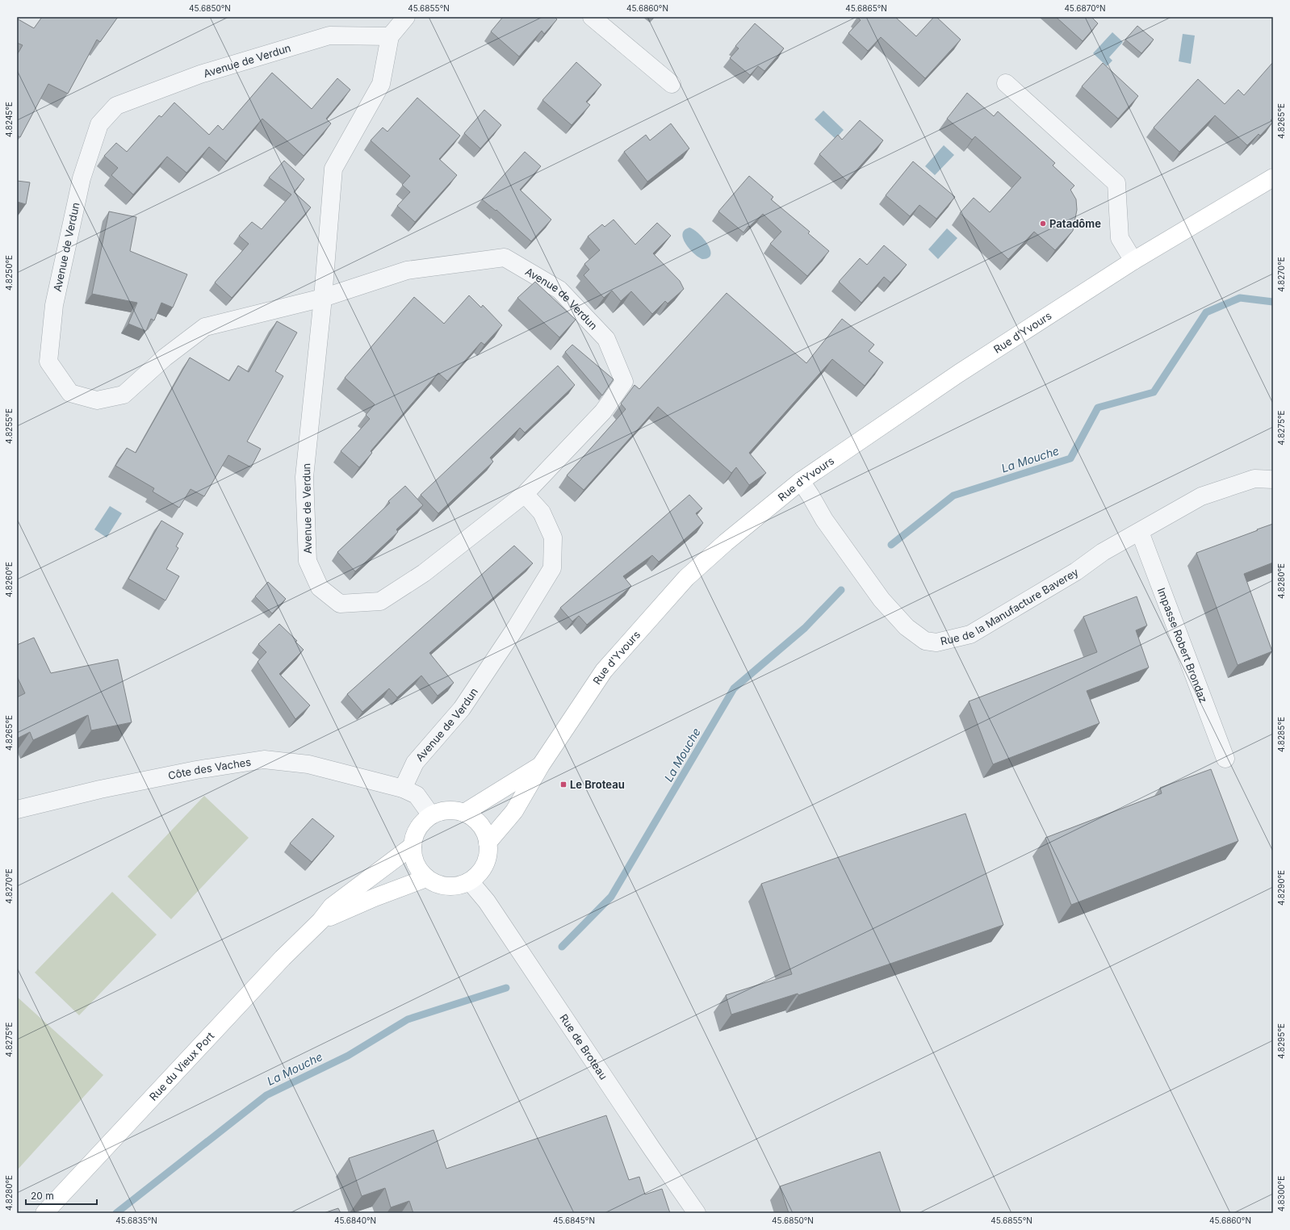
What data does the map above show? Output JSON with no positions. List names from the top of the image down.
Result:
{
  "streets": {
    "main road": ["Rue d'Yvours", "Rue du Vieux Port"],
    "street": [
      "Avenue de Verdun",
      "Rue de la Manufacture Baverey",
      "Impasse Robert Brondaz",
      "Côte des Vaches",
      "Rue de Broteau"
    ]
  },
  "crossings": [
    ["Avenue de Verdun", "Côte des Vaches"],
    ["Rue d'Yvours", "Rue de la Manufacture Baverey"],
    ["Rue d'Yvours", "Côte des Vaches"],
    ["Rue d'Yvours", "Rue de Broteau"],
    ["Rue de la Manufacture Baverey", "Impasse Robert Brondaz"],
    ["Côte des Vaches", "Rue de Broteau"]
  ],
  "water": ["La Mouche"],
  "places": {
    "other": ["Patadôme"],
    "transit": ["Le Broteau"]
  },
  "scale_bar": "20 m",
  "coordinates": [
    "45.6850°N",
    "45.6855°N",
    "45.6860°N",
    "45.6865°N",
    "45.6870°N",
    "4.8245°E",
    "4.8265°E",
    "4.8250°E",
    "4.8270°E",
    "4.8255°E",
    "4.8275°E",
    "4.8260°E",
    "4.8280°E",
    "4.8285°E",
    "4.8290°E",
    "4.8295°E",
    "4.8300°E",
    "45.6835°N",
    "45.6840°N",
    "45.6845°N"
  ]
}
